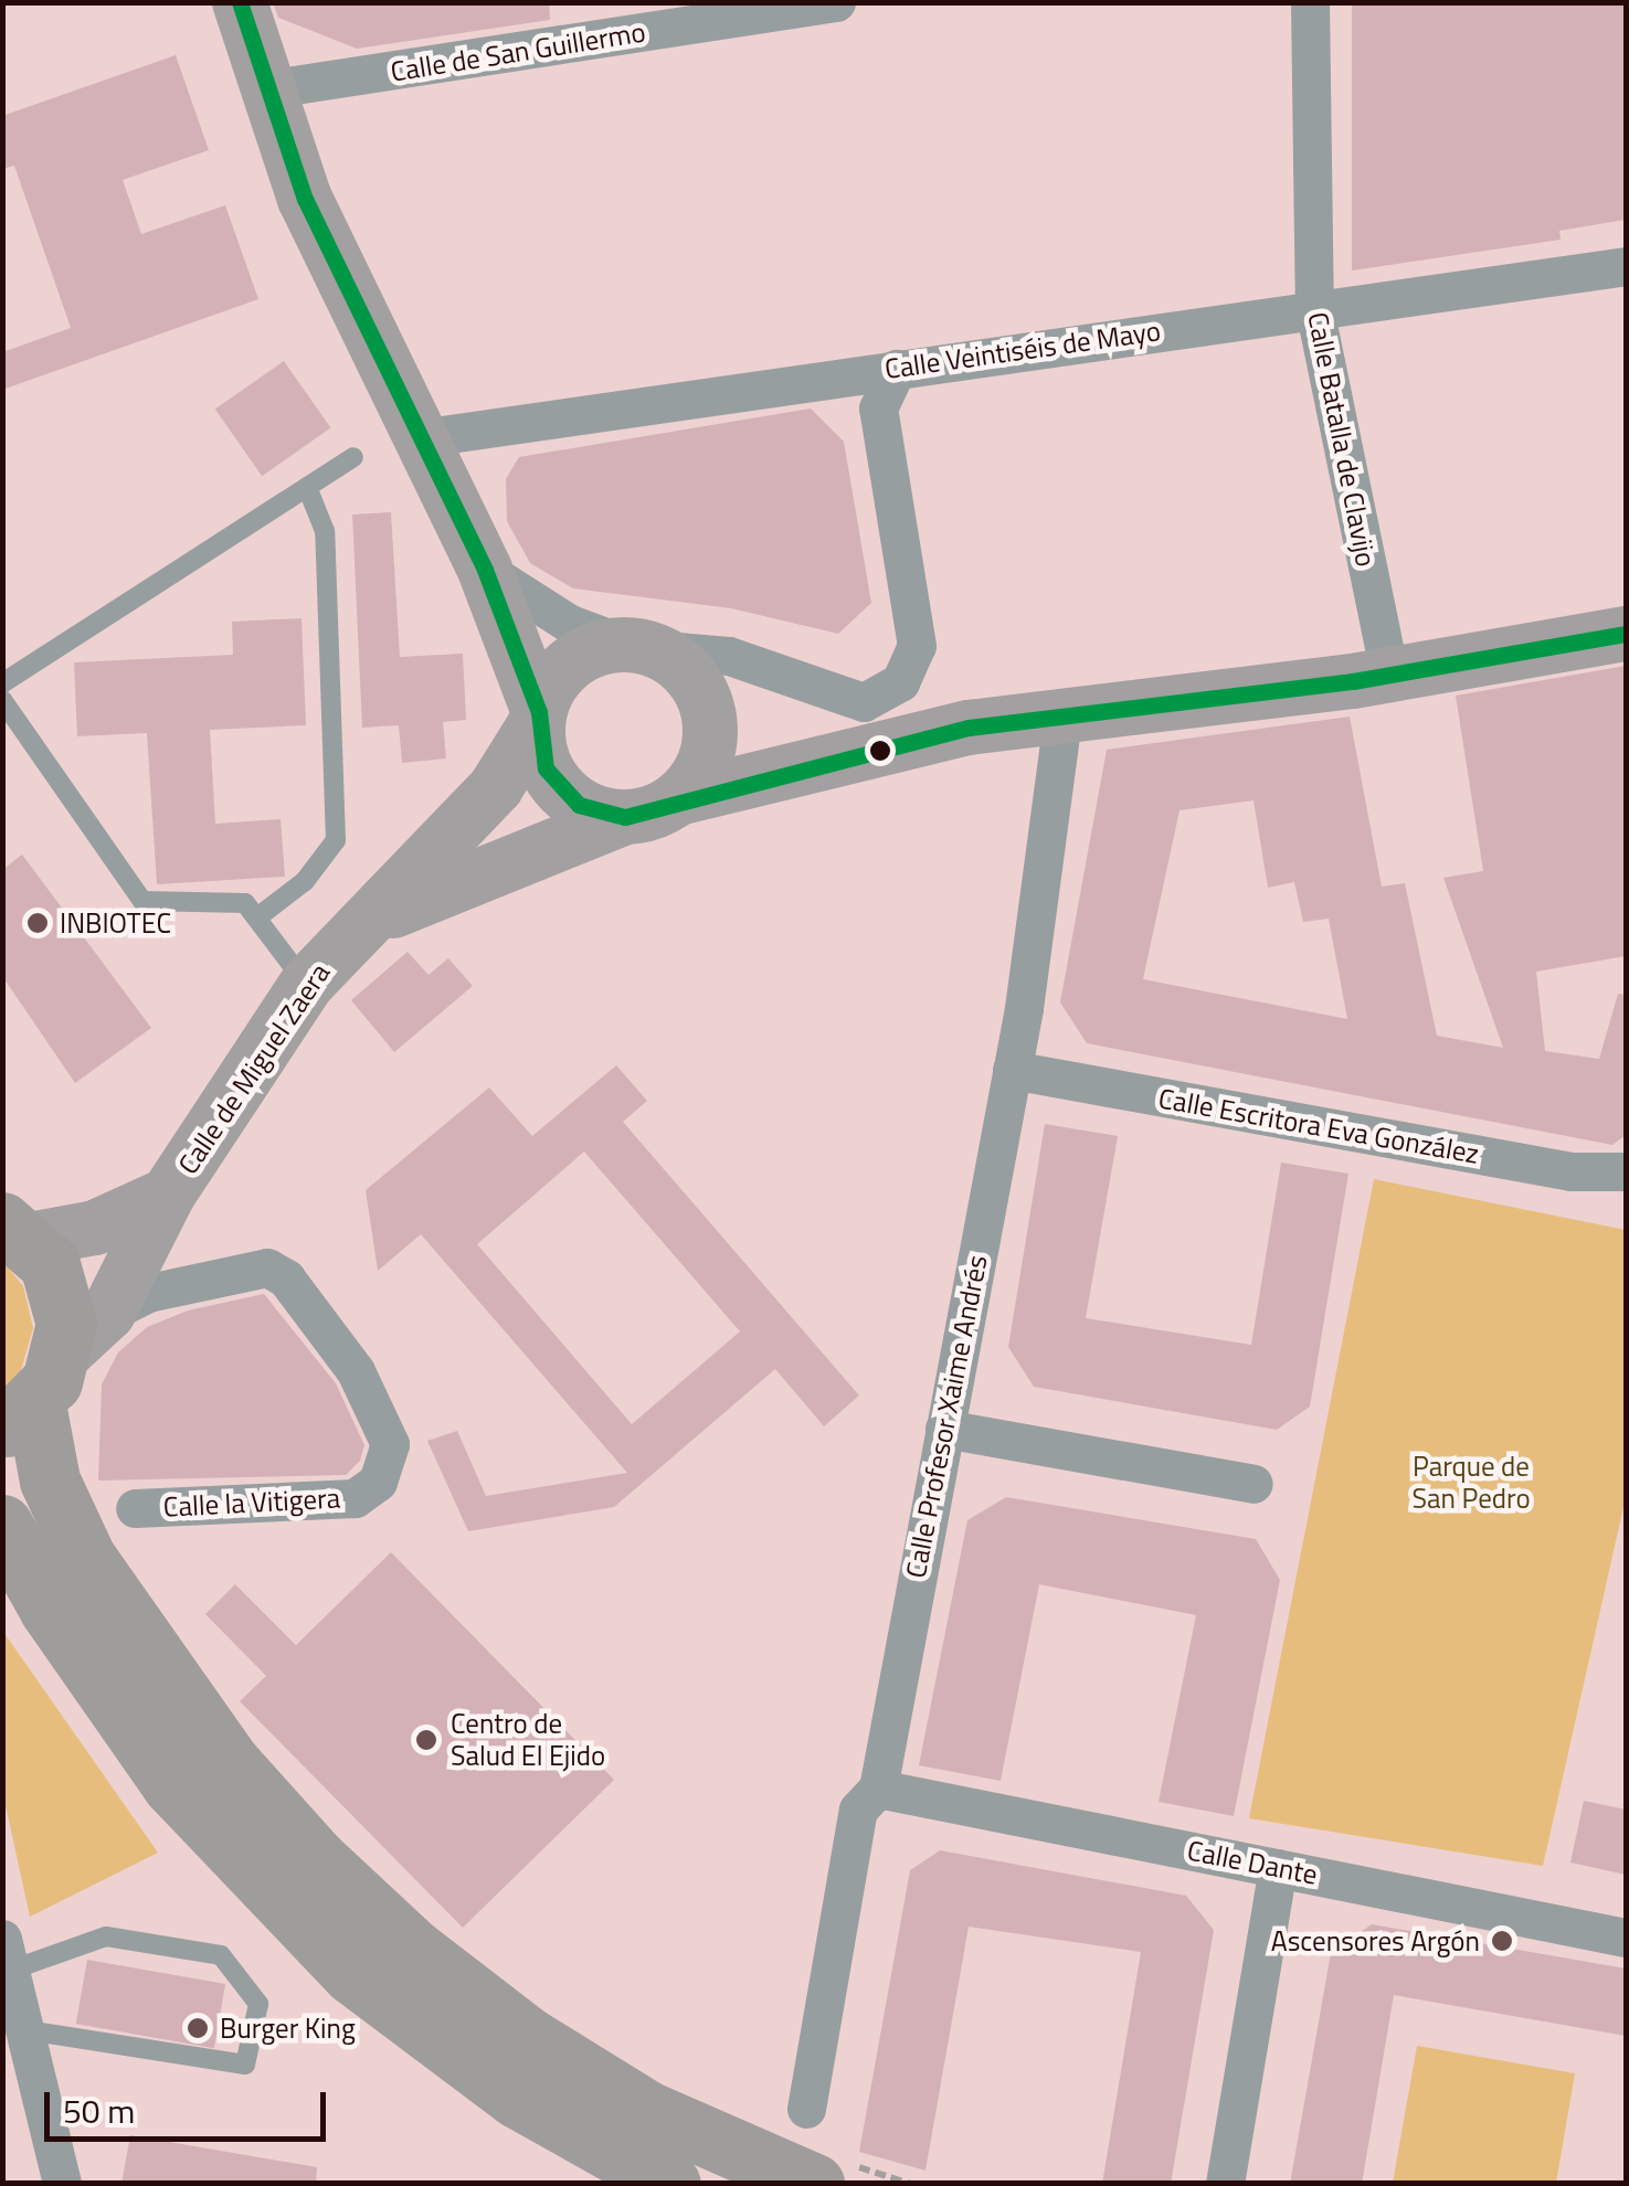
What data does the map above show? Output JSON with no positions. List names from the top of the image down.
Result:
{
  "streets": {
    "street": [
      "Calle de San Guillermo",
      "Calle Veintiséis de Mayo",
      "Calle Batalla de Clavijo",
      "Calle de Miguel Zaera",
      "Calle Escritora Eva González",
      "Calle Profesor Xaime Andrés",
      "Calle la Vitigera",
      "Calle Dante"
    ]
  },
  "crossings": [
    ["Calle Veintiséis de Mayo", "Calle Batalla de Clavijo"],
    ["Calle de Miguel Zaera", "Calle la Vitigera"],
    ["Calle Escritora Eva González", "Calle Profesor Xaime Andrés"],
    ["Calle Profesor Xaime Andrés", "Calle Dante"]
  ],
  "parks": ["Parque de San Pedro"],
  "places": [
    "INBIOTEC",
    "Centro de Salud El Ejido",
    "Ascensores Argón",
    "Burger King"
  ],
  "scale_bar": "50 m"
}
